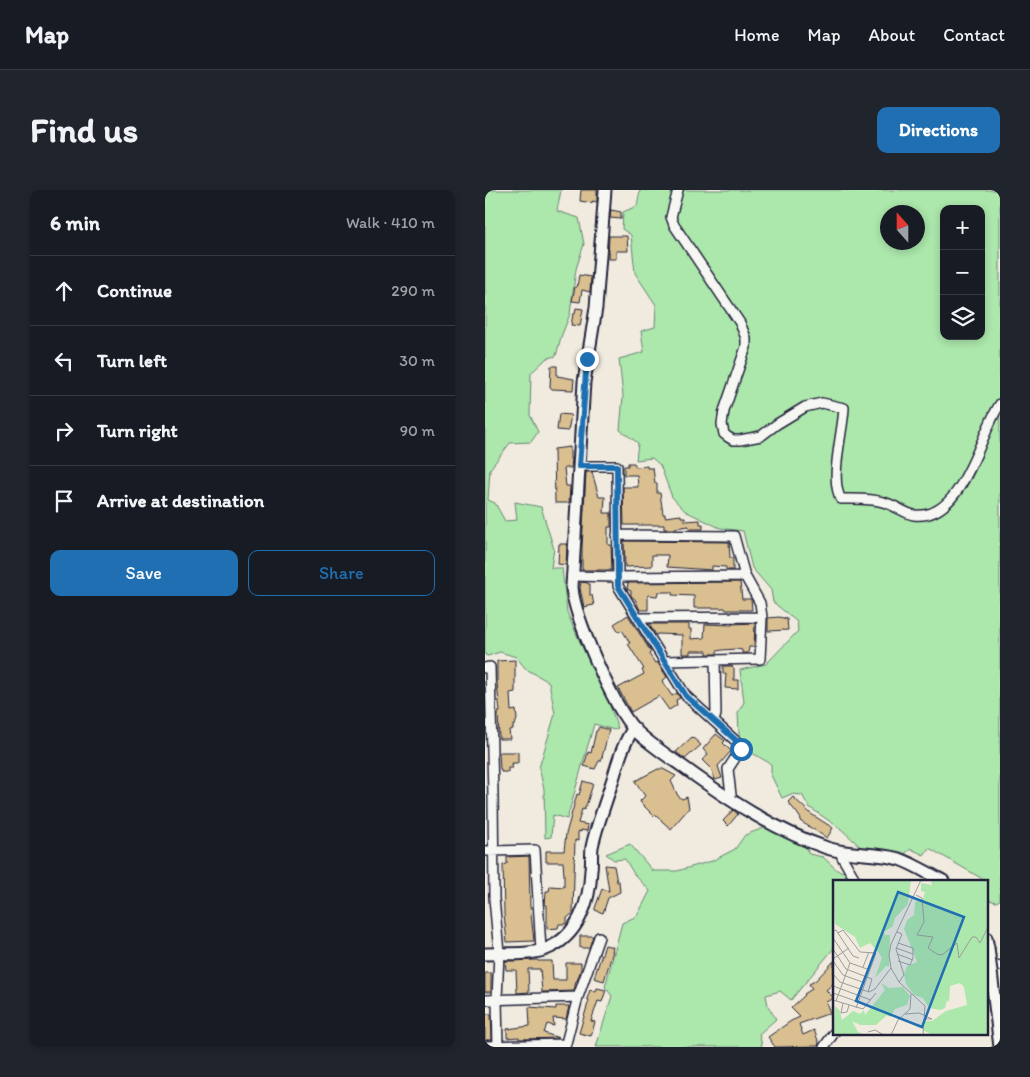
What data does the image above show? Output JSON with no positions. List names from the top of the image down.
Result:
{
  "north": "top",
  "page": {
    "header": "Map",
    "nav": [
      "Home",
      "Map",
      "About",
      "Contact"
    ],
    "buttons": [
      "Directions",
      ["Save", "Share"]
    ],
    "title": "Find us",
    "heading": ["6 min", "Walk · 410 m"],
    "map_buttons": ["+", "−"],
    "list": [
      ["Continue", "290 m"],
      ["Turn left", "30 m"],
      ["Turn right", "90 m"],
      "Arrive at destination"
    ]
  }
}
